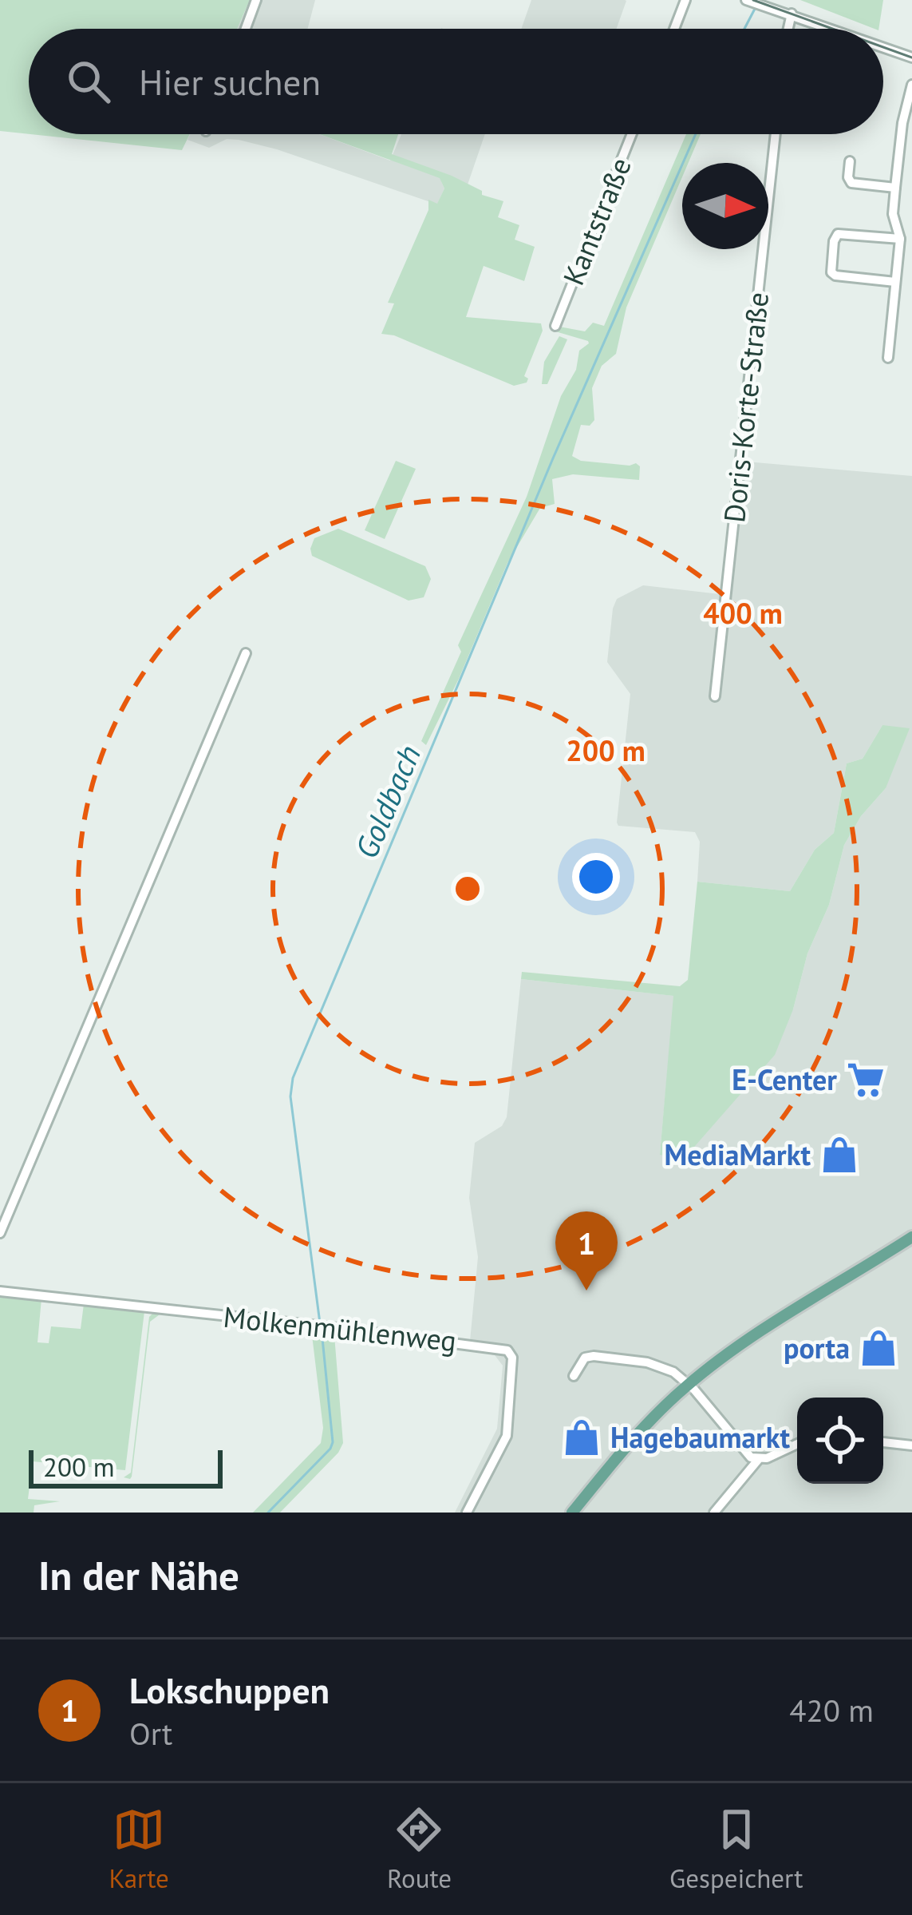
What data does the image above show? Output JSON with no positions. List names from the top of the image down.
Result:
{
  "streets": {
    "street": ["Kantstraße", "Doris-Korte-Straße", "Molkenmühlenweg"]
  },
  "water": ["Goldbach"],
  "places": {
    "supermarket": ["E-Center"],
    "shop": ["MediaMarkt", "porta", "Hagebaumarkt"]
  },
  "scale_bar": "200 m",
  "north": "right",
  "page": {
    "search": "Hier suchen",
    "pins": "1",
    "scale": "200 m",
    "heading": "In der Nähe",
    "list": [
      {
        "mark": "1",
        "name": "Lokschuppen",
        "note": "Ort",
        "value": "420 m"
      }
    ],
    "nav": ["Karte", "Route", "Gespeichert"]
  },
  "rings": ["400 m", "200 m"]
}
